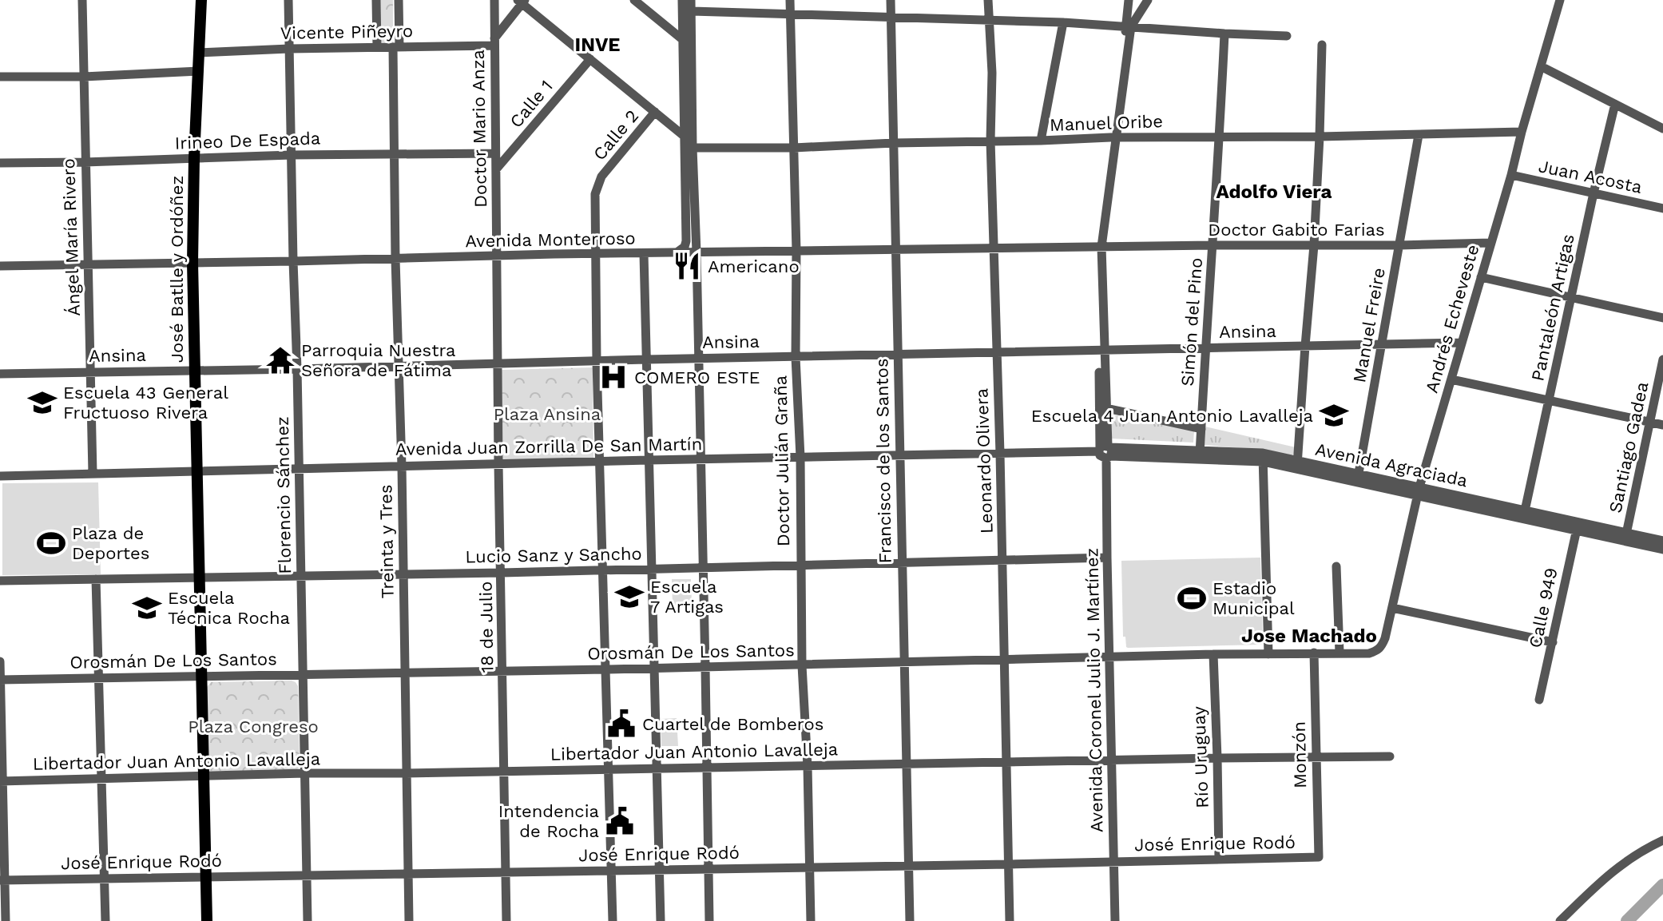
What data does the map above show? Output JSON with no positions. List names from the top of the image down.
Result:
{
  "streets": {
    "main road": ["José Batlle y Ordóñez"],
    "street": [
      "Vicente Piñeyro",
      "Calle 1",
      "Manuel Oribe",
      "Doctor Mario Anza",
      "Calle 2",
      "Irineo De Espada",
      "Juan Acosta",
      "Doctor Gabito Farias",
      "Ángel María Rivero",
      "Avenida Monterroso",
      "Pantaleón Artigas",
      "Andrés Echeveste",
      "Simón del Pino",
      "Manuel Freire",
      "Ansina",
      "Avenida Juan Zorrilla De San Martín",
      "Santiago Gadea",
      "Doctor Julián Graña",
      "Francisco de los Santos",
      "Leonardo Olivera",
      "Avenida Agraciada",
      "Florencio Sánchez",
      "Treinta y Tres",
      "Lucio Sanz y Sancho",
      "Calle 949",
      "18 de Julio",
      "Orosmán De Los Santos",
      "Avenida Coronel Julio J. Martínez",
      "Libertador Juan Antonio Lavalleja",
      "Monzón",
      "Río Uruguay",
      "José Enrique Rodó"
    ]
  },
  "crossings": [
    ["Vicente Piñeyro", "Doctor Mario Anza"],
    ["Vicente Piñeyro", "José Batlle y Ordóñez"],
    ["Vicente Piñeyro", "Florencio Sánchez"],
    ["Vicente Piñeyro", "Treinta y Tres"],
    ["Calle 1", "Doctor Mario Anza"],
    ["Manuel Oribe", "Andrés Echeveste"],
    ["Manuel Oribe", "Simón del Pino"],
    ["Manuel Oribe", "Manuel Freire"],
    ["Manuel Oribe", "Doctor Julián Graña"],
    ["Manuel Oribe", "Francisco de los Santos"],
    ["Manuel Oribe", "Leonardo Olivera"],
    ["Manuel Oribe", "Avenida Coronel Julio J. Martínez"],
    ["Doctor Mario Anza", "Irineo De Espada"],
    ["Doctor Mario Anza", "Avenida Monterroso"],
    ["Doctor Mario Anza", "18 de Julio"],
    ["Calle 2", "Avenida Monterroso"],
    ["Calle 2", "Ansina"],
    ["Calle 2", "Avenida Juan Zorrilla De San Martín"],
    ["Calle 2", "Lucio Sanz y Sancho"],
    ["Calle 2", "Orosmán De Los Santos"],
    ["Calle 2", "Libertador Juan Antonio Lavalleja"],
    ["Calle 2", "José Enrique Rodó"],
    ["Irineo De Espada", "Ángel María Rivero"],
    ["Irineo De Espada", "José Batlle y Ordóñez"],
    ["Irineo De Espada", "Florencio Sánchez"],
    ["Irineo De Espada", "Treinta y Tres"],
    ["Juan Acosta", "Pantaleón Artigas"],
    ["Juan Acosta", "Andrés Echeveste"],
    ["Doctor Gabito Farias", "Avenida Monterroso"],
    ["Doctor Gabito Farias", "Andrés Echeveste"],
    ["Doctor Gabito Farias", "Simón del Pino"],
    ["Doctor Gabito Farias", "Manuel Freire"],
    ["Doctor Gabito Farias", "Avenida Coronel Julio J. Martínez"],
    ["Ángel María Rivero", "Avenida Monterroso"],
    ["Ángel María Rivero", "Ansina"],
    ["Ángel María Rivero", "Avenida Juan Zorrilla De San Martín"],
    ["Avenida Monterroso", "José Batlle y Ordóñez"],
    ["Avenida Monterroso", "Doctor Julián Graña"],
    ["Avenida Monterroso", "Francisco de los Santos"],
    ["Avenida Monterroso", "Leonardo Olivera"],
    ["Avenida Monterroso", "Florencio Sánchez"],
    ["Avenida Monterroso", "Treinta y Tres"],
    ["Avenida Monterroso", "18 de Julio"],
    ["Avenida Monterroso", "Avenida Coronel Julio J. Martínez"],
    ["José Batlle y Ordóñez", "Ansina"],
    ["José Batlle y Ordóñez", "Avenida Juan Zorrilla De San Martín"],
    ["José Batlle y Ordóñez", "Lucio Sanz y Sancho"],
    ["José Batlle y Ordóñez", "Orosmán De Los Santos"],
    ["José Batlle y Ordóñez", "Libertador Juan Antonio Lavalleja"],
    ["José Batlle y Ordóñez", "José Enrique Rodó"],
    ["Pantaleón Artigas", "Avenida Agraciada"],
    ["Andrés Echeveste", "Ansina"],
    ["Andrés Echeveste", "Avenida Agraciada"],
    ["Andrés Echeveste", "Orosmán De Los Santos"],
    ["Simón del Pino", "Ansina"],
    ["Simón del Pino", "Avenida Agraciada"],
    ["Manuel Freire", "Ansina"],
    ["Manuel Freire", "Avenida Agraciada"],
    ["Ansina", "Doctor Julián Graña"],
    ["Ansina", "Francisco de los Santos"],
    ["Ansina", "Leonardo Olivera"],
    ["Ansina", "Florencio Sánchez"],
    ["Ansina", "Treinta y Tres"],
    ["Ansina", "18 de Julio"],
    ["Ansina", "Avenida Coronel Julio J. Martínez"],
    ["Avenida Juan Zorrilla De San Martín", "Doctor Julián Graña"],
    ["Avenida Juan Zorrilla De San Martín", "Francisco de los Santos"],
    ["Avenida Juan Zorrilla De San Martín", "Leonardo Olivera"],
    ["Avenida Juan Zorrilla De San Martín", "Avenida Agraciada"],
    ["Avenida Juan Zorrilla De San Martín", "Florencio Sánchez"],
    ["Avenida Juan Zorrilla De San Martín", "Treinta y Tres"],
    ["Avenida Juan Zorrilla De San Martín", "18 de Julio"],
    ["Avenida Juan Zorrilla De San Martín", "Avenida Coronel Julio J. Martínez"],
    ["Santiago Gadea", "Avenida Agraciada"],
    ["Doctor Julián Graña", "Lucio Sanz y Sancho"],
    ["Doctor Julián Graña", "Orosmán De Los Santos"],
    ["Doctor Julián Graña", "Libertador Juan Antonio Lavalleja"],
    ["Doctor Julián Graña", "José Enrique Rodó"],
    ["Francisco de los Santos", "Lucio Sanz y Sancho"],
    ["Francisco de los Santos", "Orosmán De Los Santos"],
    ["Francisco de los Santos", "Libertador Juan Antonio Lavalleja"],
    ["Francisco de los Santos", "José Enrique Rodó"],
    ["Leonardo Olivera", "Lucio Sanz y Sancho"],
    ["Leonardo Olivera", "Orosmán De Los Santos"],
    ["Leonardo Olivera", "Libertador Juan Antonio Lavalleja"],
    ["Leonardo Olivera", "José Enrique Rodó"],
    ["Avenida Agraciada", "Calle 949"],
    ["Avenida Agraciada", "Avenida Coronel Julio J. Martínez"],
    ["Florencio Sánchez", "Lucio Sanz y Sancho"],
    ["Florencio Sánchez", "Orosmán De Los Santos"],
    ["Florencio Sánchez", "Libertador Juan Antonio Lavalleja"],
    ["Florencio Sánchez", "José Enrique Rodó"],
    ["Treinta y Tres", "Lucio Sanz y Sancho"],
    ["Treinta y Tres", "Orosmán De Los Santos"],
    ["Treinta y Tres", "Libertador Juan Antonio Lavalleja"],
    ["Treinta y Tres", "José Enrique Rodó"],
    ["Lucio Sanz y Sancho", "18 de Julio"],
    ["Lucio Sanz y Sancho", "Avenida Coronel Julio J. Martínez"],
    ["18 de Julio", "Orosmán De Los Santos"],
    ["18 de Julio", "Libertador Juan Antonio Lavalleja"],
    ["18 de Julio", "José Enrique Rodó"],
    ["Orosmán De Los Santos", "Avenida Coronel Julio J. Martínez"],
    ["Orosmán De Los Santos", "Monzón"],
    ["Orosmán De Los Santos", "Río Uruguay"],
    ["Avenida Coronel Julio J. Martínez", "Libertador Juan Antonio Lavalleja"],
    ["Avenida Coronel Julio J. Martínez", "José Enrique Rodó"],
    ["Libertador Juan Antonio Lavalleja", "Monzón"],
    ["Libertador Juan Antonio Lavalleja", "Río Uruguay"],
    ["Monzón", "José Enrique Rodó"],
    ["Río Uruguay", "José Enrique Rodó"]
  ],
  "districts": ["INVE", "Adolfo Viera", "Jose Machado"],
  "parks": ["Plaza Ansina", "Plaza Congreso"],
  "places": {
    "restaurant": ["Americano"],
    "temple": ["Parroquia Nuestra Señora de Fátima"],
    "hospital": ["COMERO ESTE"],
    "school or university": [
      "Escuela 43 General Fructuoso Rivera",
      "Escuela 4 Juan Antonio Lavalleja",
      "Escuela 7 Artigas",
      "Escuela Técnica Rocha"
    ],
    "sports": ["Plaza de Deportes", "Estadio Municipal"],
    "public building": ["Cuartel de Bomberos", "Intendencia de Rocha"]
  }
}
